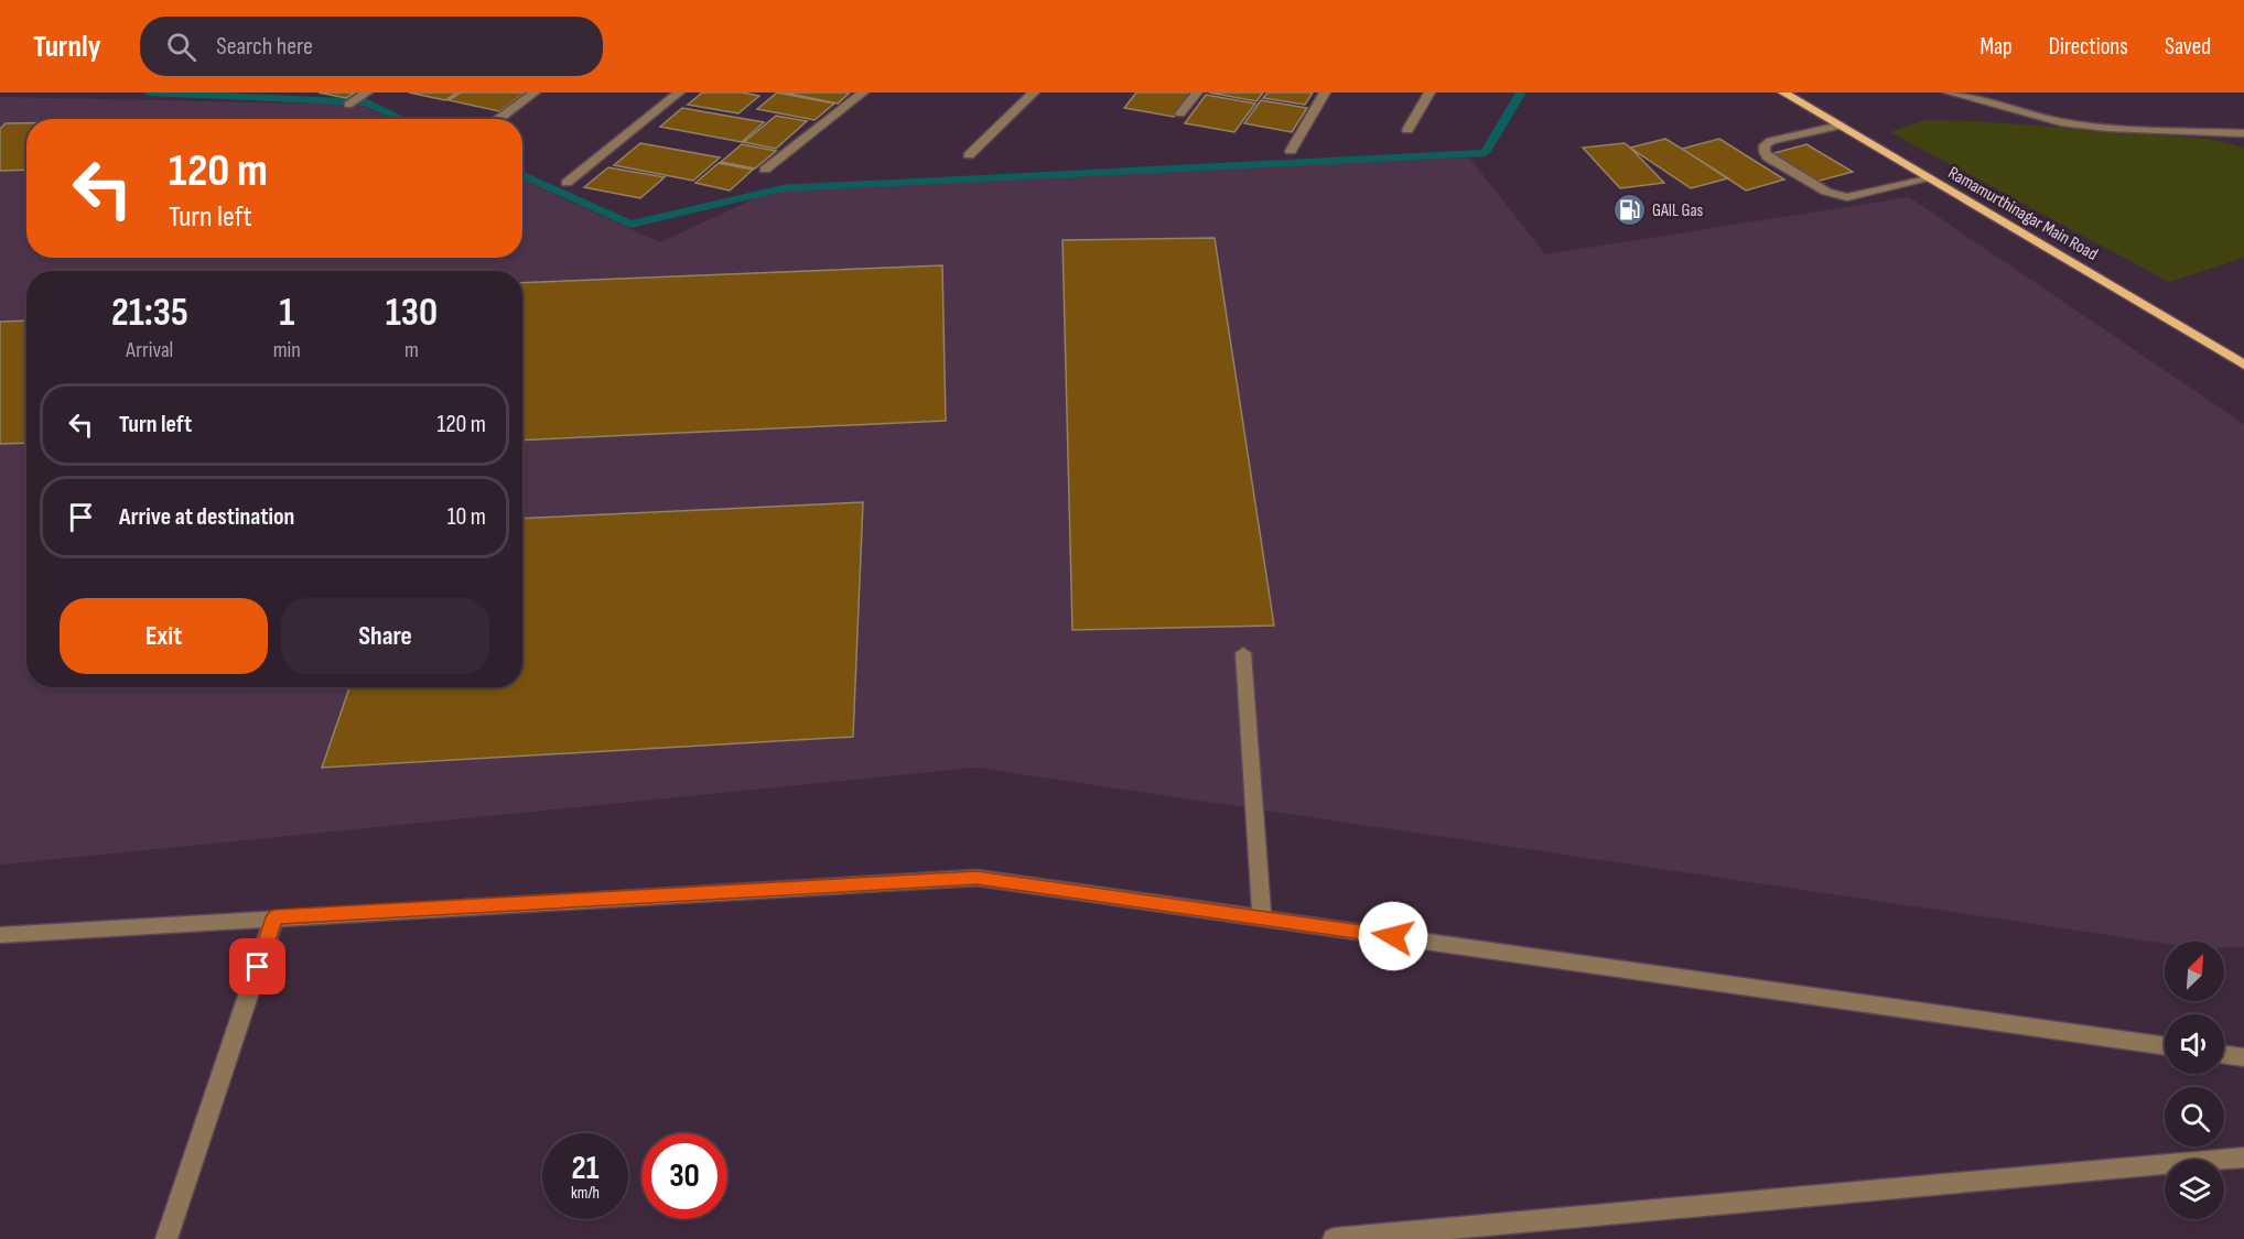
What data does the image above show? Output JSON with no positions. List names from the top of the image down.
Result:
{
  "streets": {
    "main road": ["Ramamurthinagar Main Road"]
  },
  "places": {
    "fuel station": ["GAIL Gas"]
  },
  "north": "top right",
  "page": {
    "header": "Turnly",
    "search": "Search here",
    "nav": ["Map", "Directions", "Saved"],
    "turn": ["120 m", "Turn left"],
    "eta": [
      "21:35",
      "Arrival",
      "1",
      "min",
      "130",
      "m"
    ],
    "list": [
      {
        "name": "Turn left",
        "value": "120 m"
      },
      {
        "name": "Arrive at destination",
        "value": "10 m"
      }
    ],
    "buttons": ["Exit", "Share"],
    "speed": "21 km/h",
    "limit": "30"
  }
}
